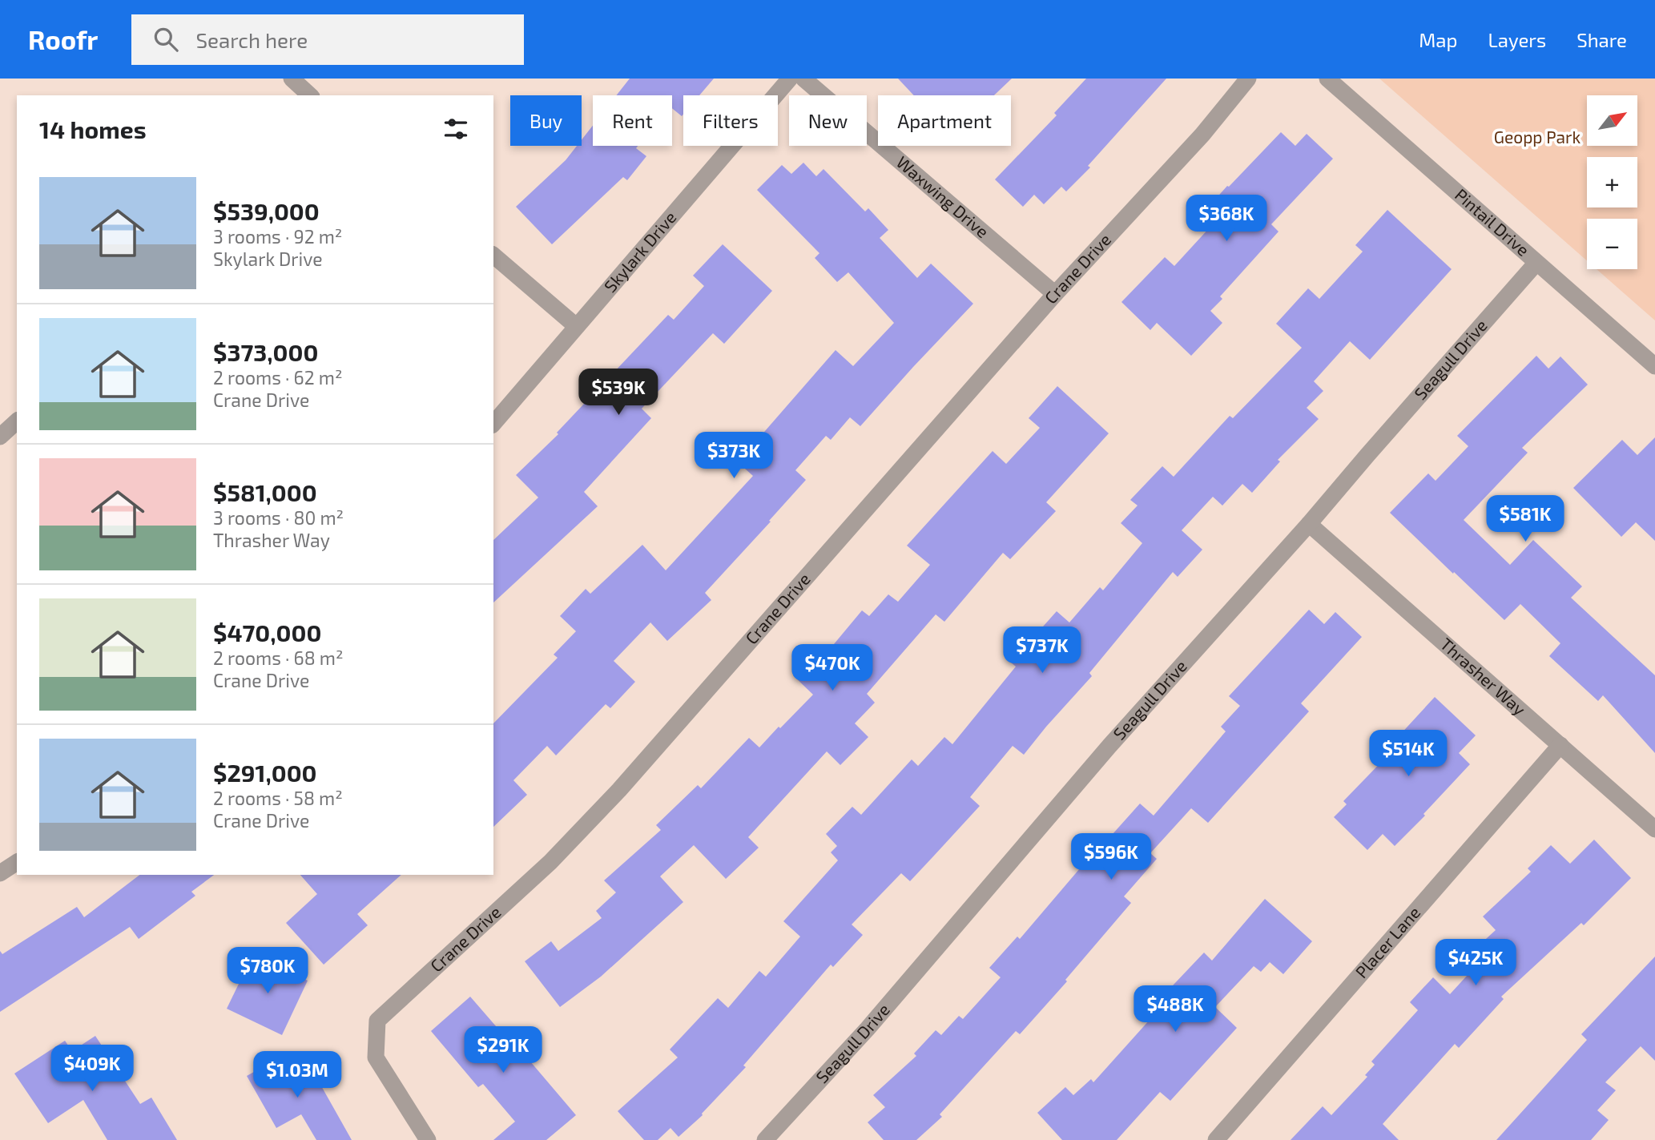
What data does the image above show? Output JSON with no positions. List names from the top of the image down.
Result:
{
  "streets": {
    "street": [
      "Waxwing Drive",
      "Pintail Drive",
      "Skylark Drive",
      "Crane Drive",
      "Seagull Drive",
      "Thrasher Way",
      "Placer Lane"
    ]
  },
  "crossings": [
    ["Waxwing Drive", "Crane Drive"],
    ["Pintail Drive", "Seagull Drive"],
    ["Seagull Drive", "Thrasher Way"],
    ["Thrasher Way", "Placer Lane"]
  ],
  "parks": ["Geopp Park"],
  "north": "top right",
  "page": {
    "header": "Roofr",
    "search": "Search here",
    "nav": ["Map", "Layers", "Share"],
    "map_buttons": ["+", "−"],
    "chip": [
      "Buy",
      "Rent",
      "Filters",
      "New",
      "Apartment"
    ],
    "heading": "14 homes",
    "list": [
      {
        "name": "$539,000",
        "note": "3 rooms · 92 m² · Skylark Drive"
      },
      {
        "name": "$373,000",
        "note": "2 rooms · 62 m² · Crane Drive"
      },
      {
        "name": "$581,000",
        "note": "3 rooms · 80 m² · Thrasher Way"
      },
      {
        "name": "$470,000",
        "note": "2 rooms · 68 m² · Crane Drive"
      },
      {
        "name": "$291,000",
        "note": "2 rooms · 58 m² · Crane Drive"
      }
    ],
    "price": [
      "$368K",
      "$539K",
      "$373K",
      "$581K",
      "$737K",
      "$470K",
      "$514K",
      "$596K",
      "$425K",
      "$780K",
      "$488K",
      "$291K",
      "$409K",
      "$1.03M"
    ]
  }
}
